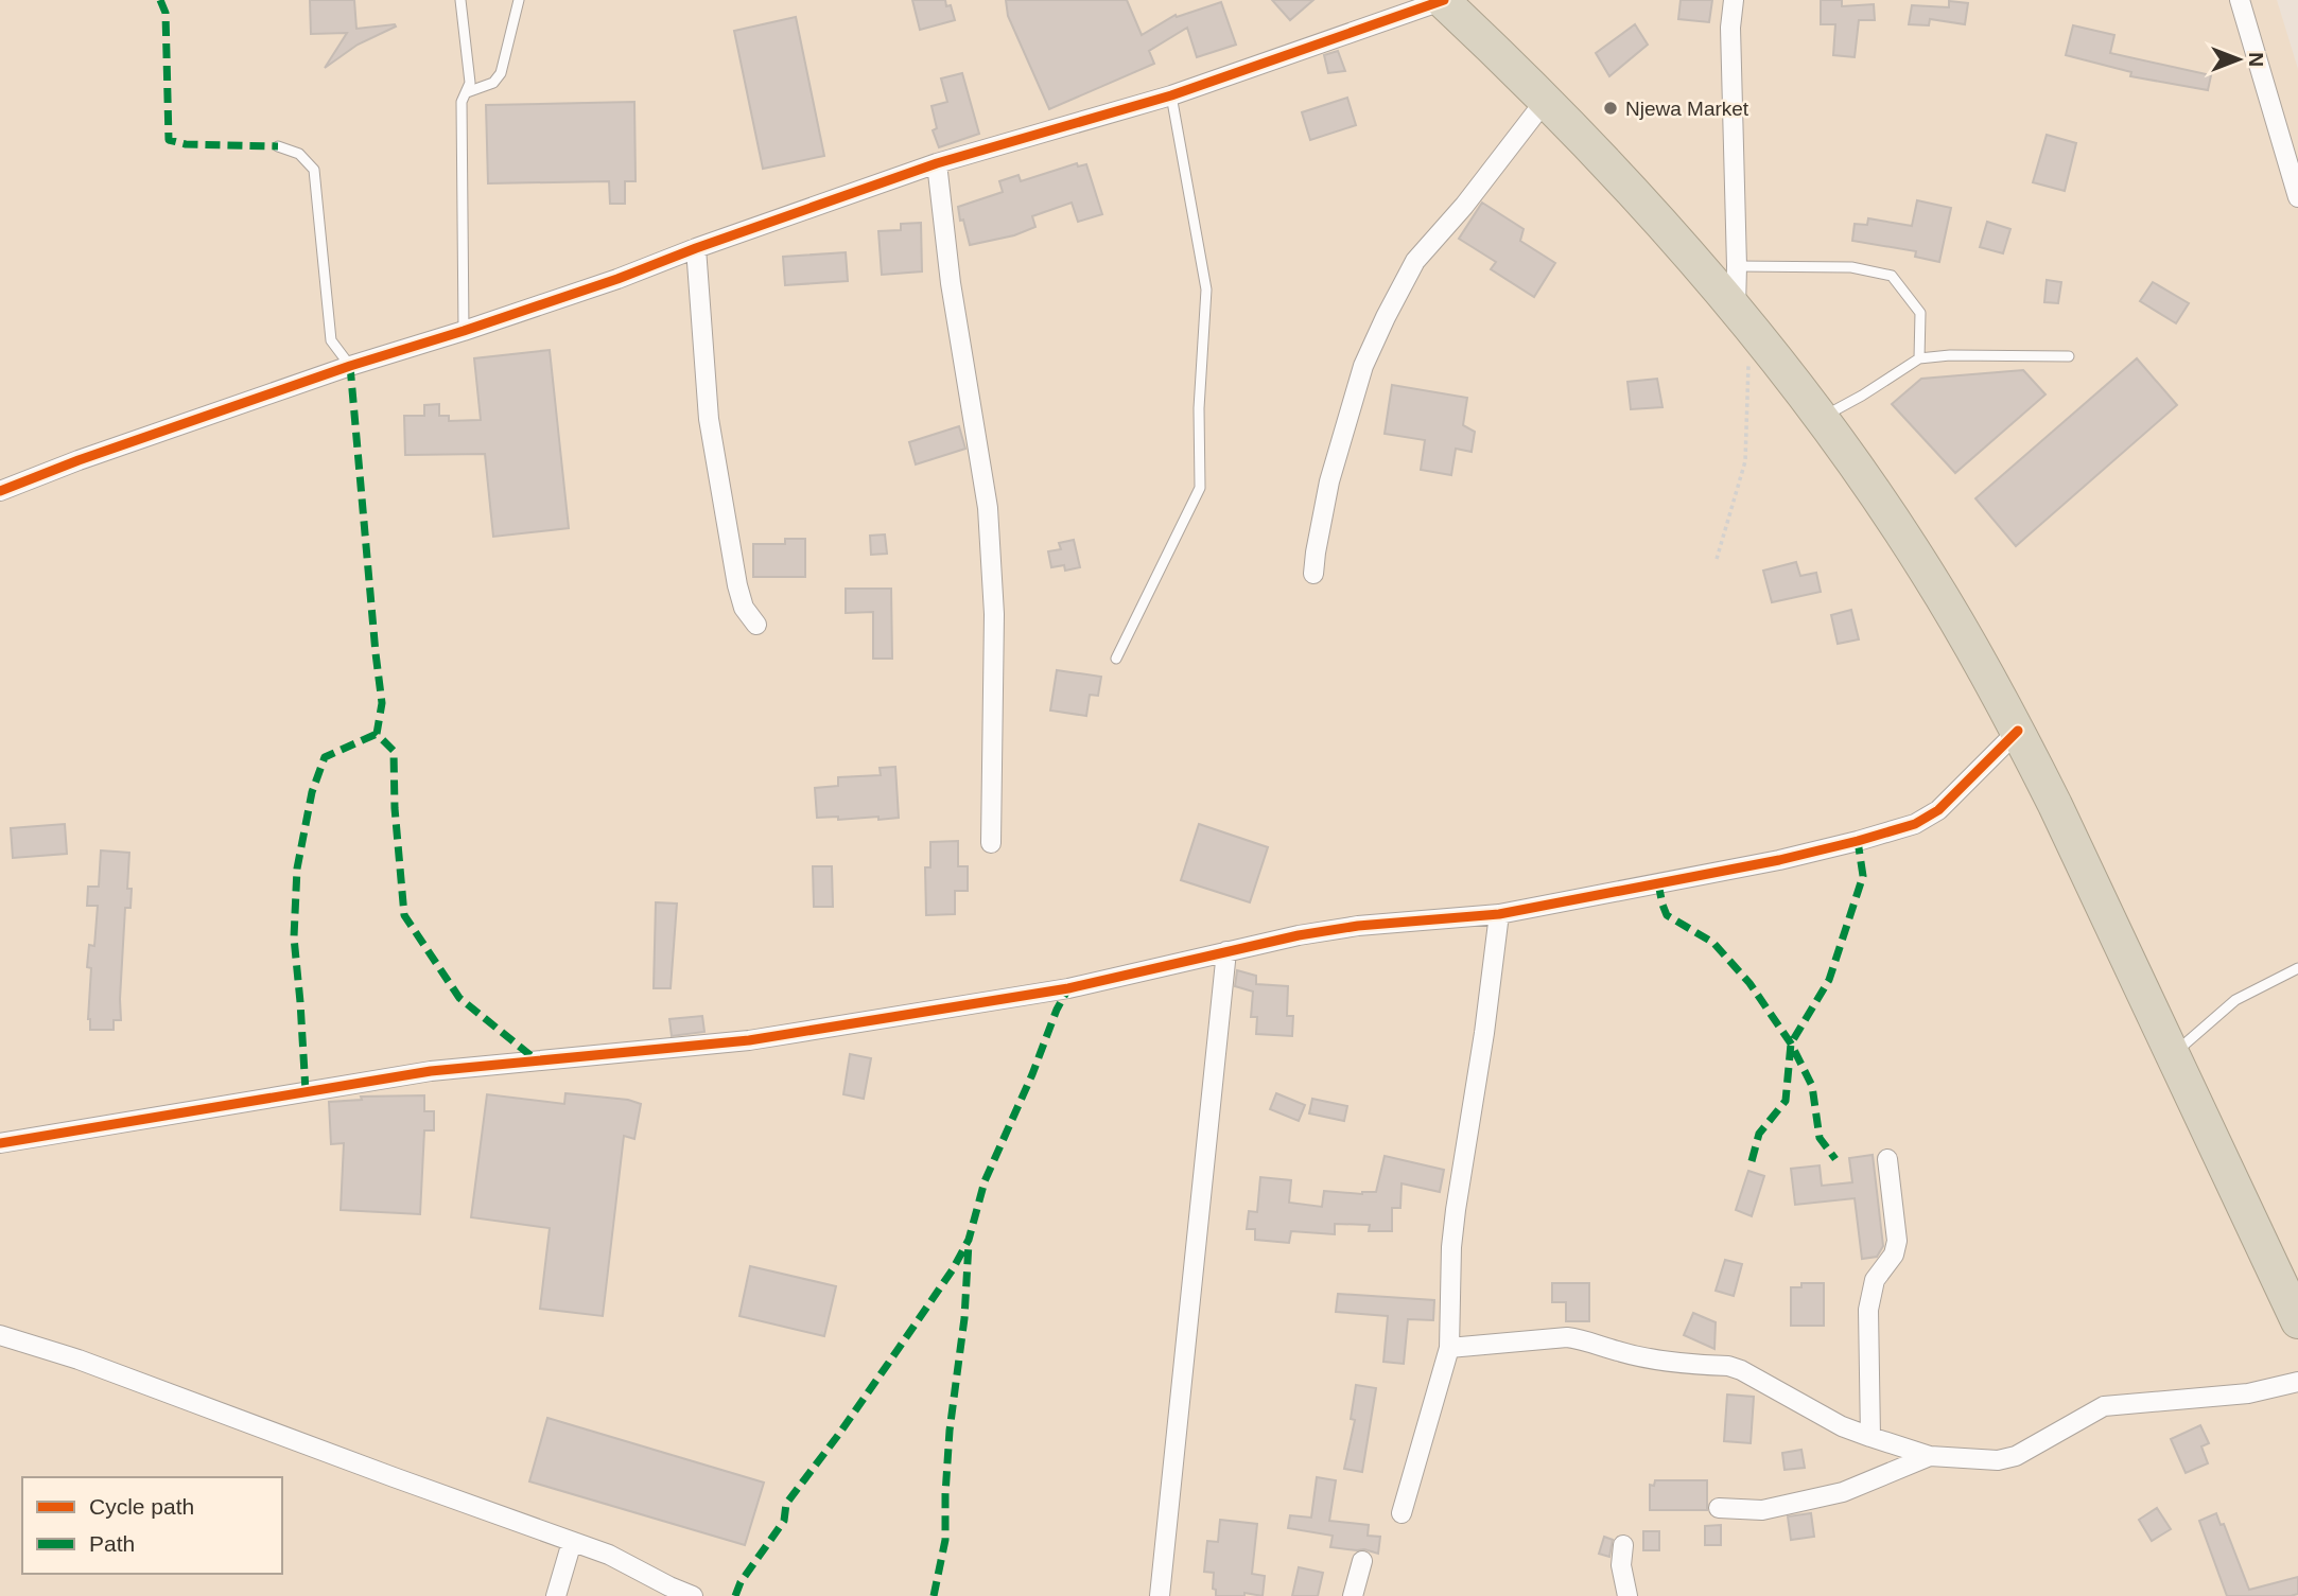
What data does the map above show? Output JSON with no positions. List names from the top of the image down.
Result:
{
  "places": ["Njewa Market"],
  "legend": ["Cycle path", "Path"],
  "north": "right"
}
